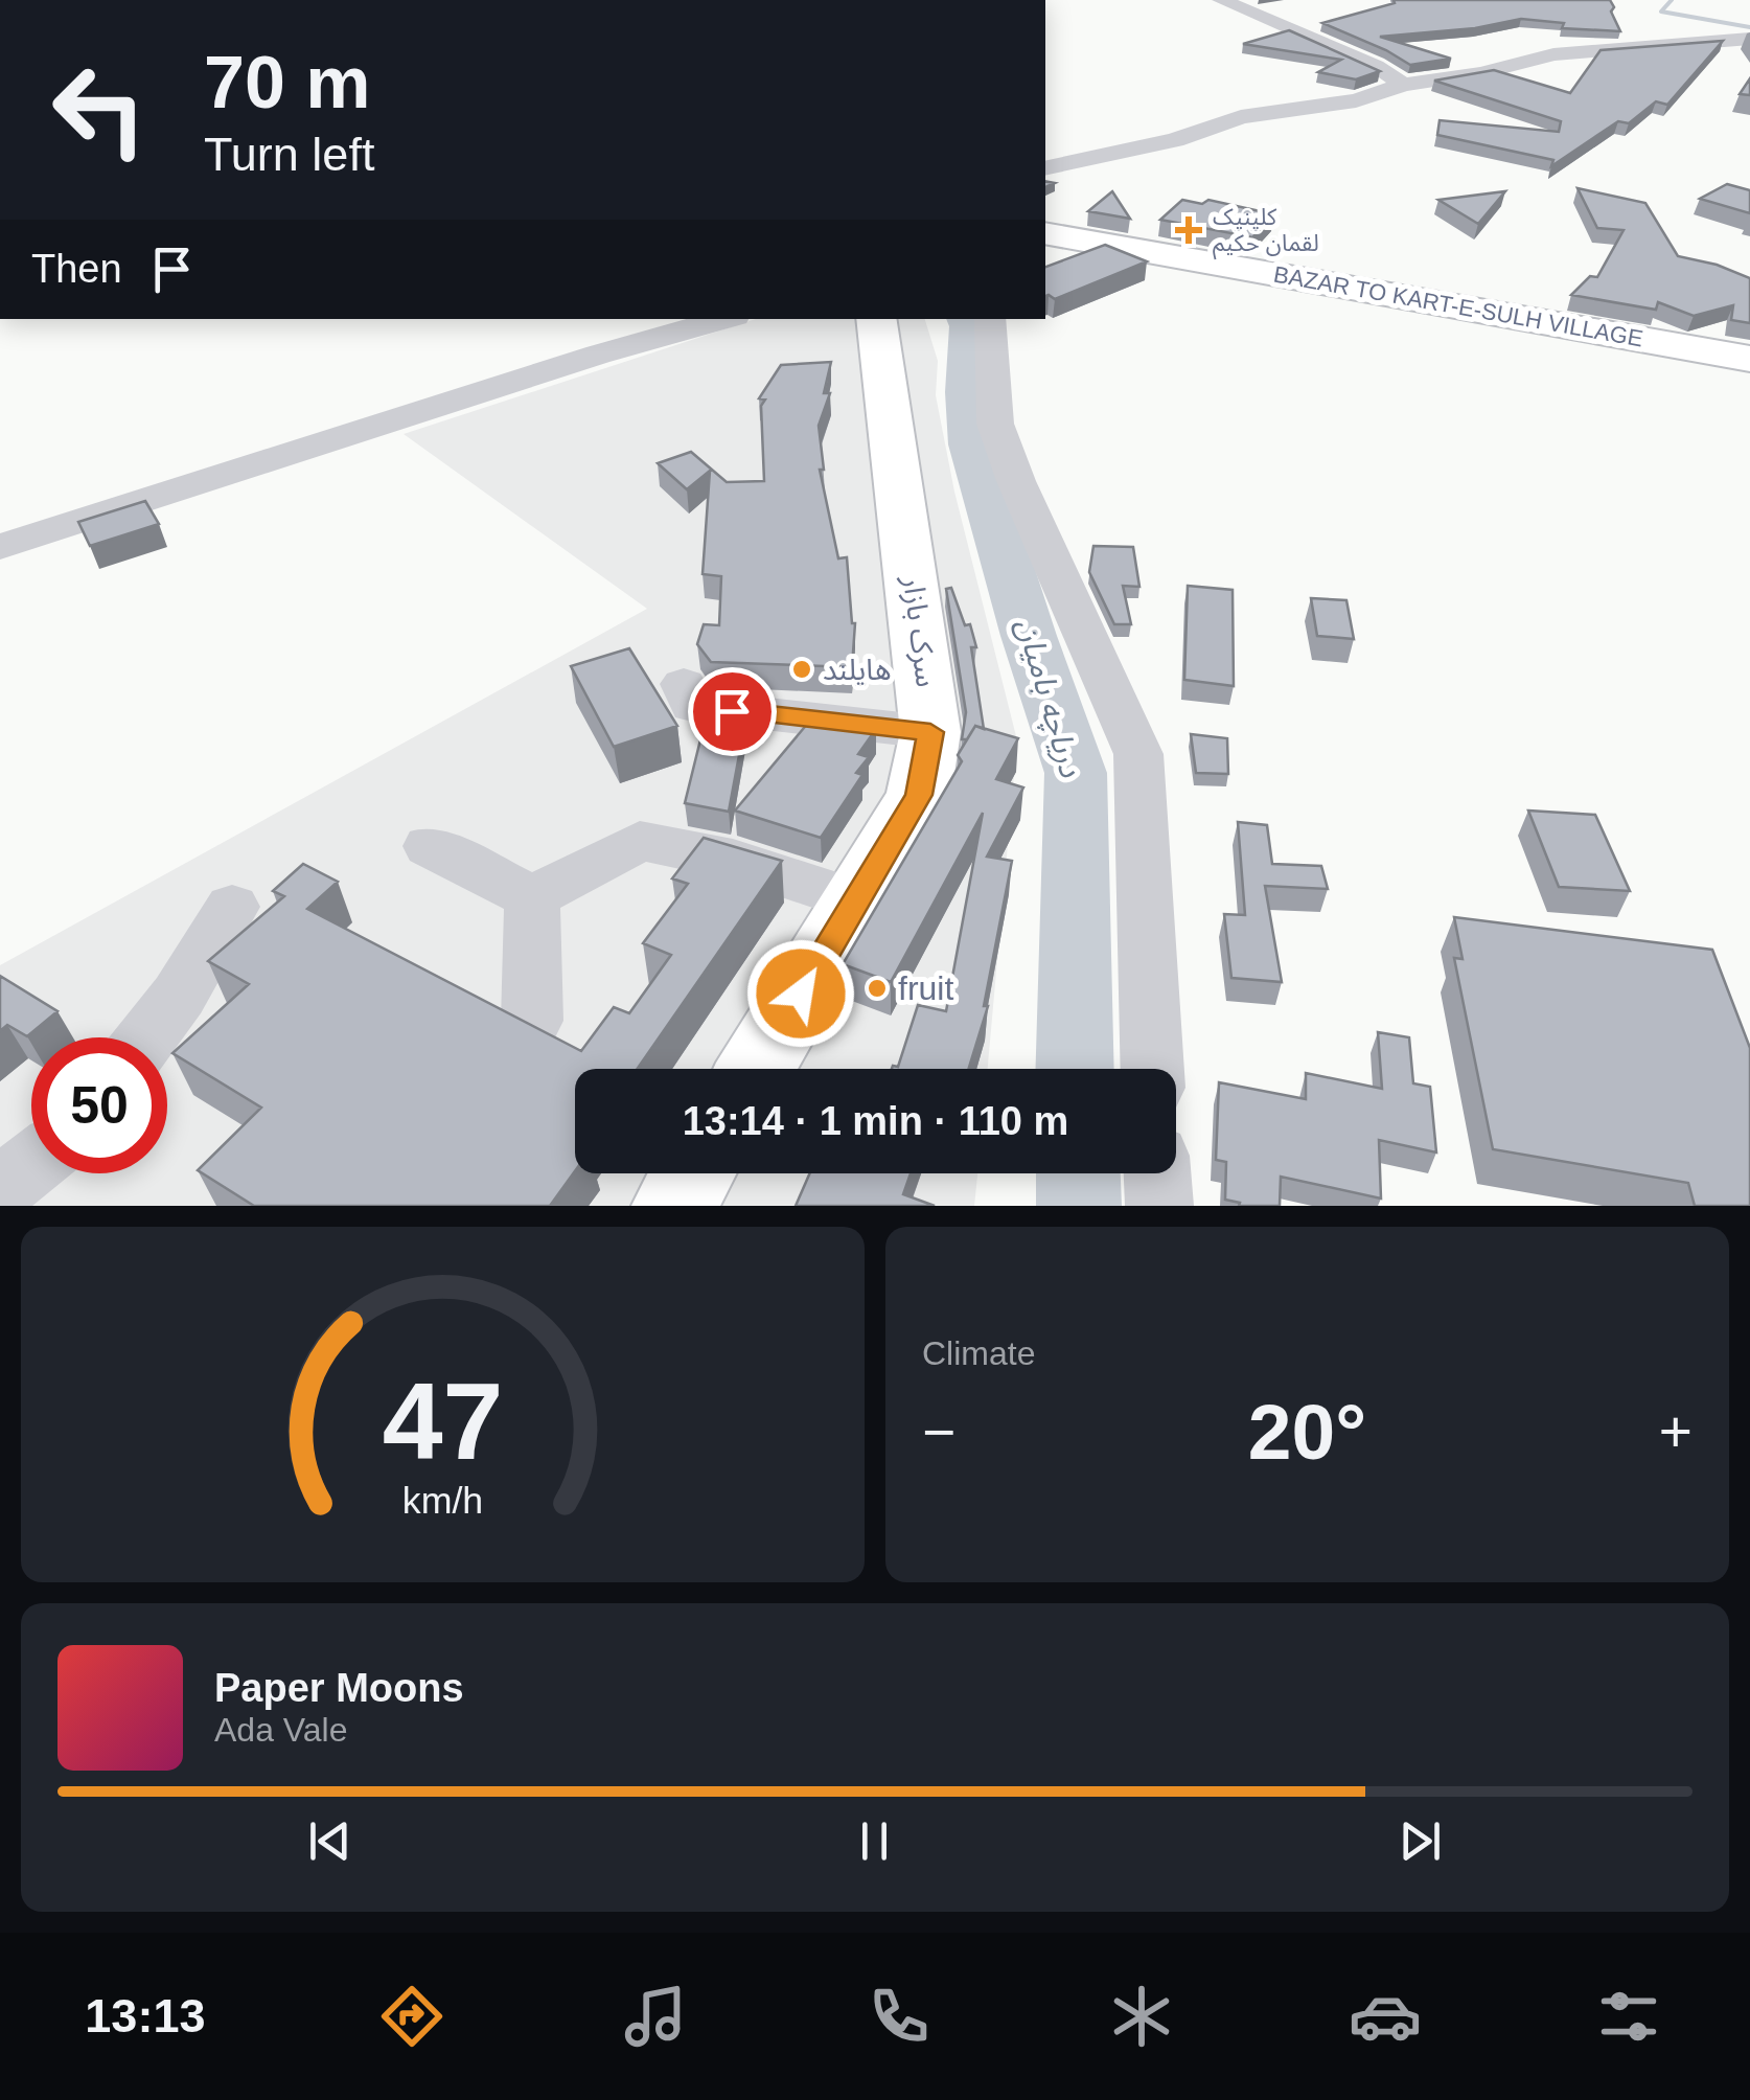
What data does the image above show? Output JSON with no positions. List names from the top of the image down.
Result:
{
  "streets": {
    "main road": ["BAZAR TO KART-E-SULH VILLAGE", "سرک بازار"]
  },
  "water": ["دریاچه بامیان"],
  "places": {
    "health": ["کلینیک لقمان حکیم"],
    "other": ["هایلند", "fruit"]
  },
  "page": {
    "turn": ["70 m", "Turn left"],
    "then": "Then",
    "limit": "50",
    "trip": "13:14 · 1 min · 110 m",
    "tile": "Climate",
    "heat": ["−", "20°", "+"],
    "song": ["Paper Moons", "Ada Vale"],
    "tabs": "13:13",
    "gauge": ["47", "km/h"]
  }
}
